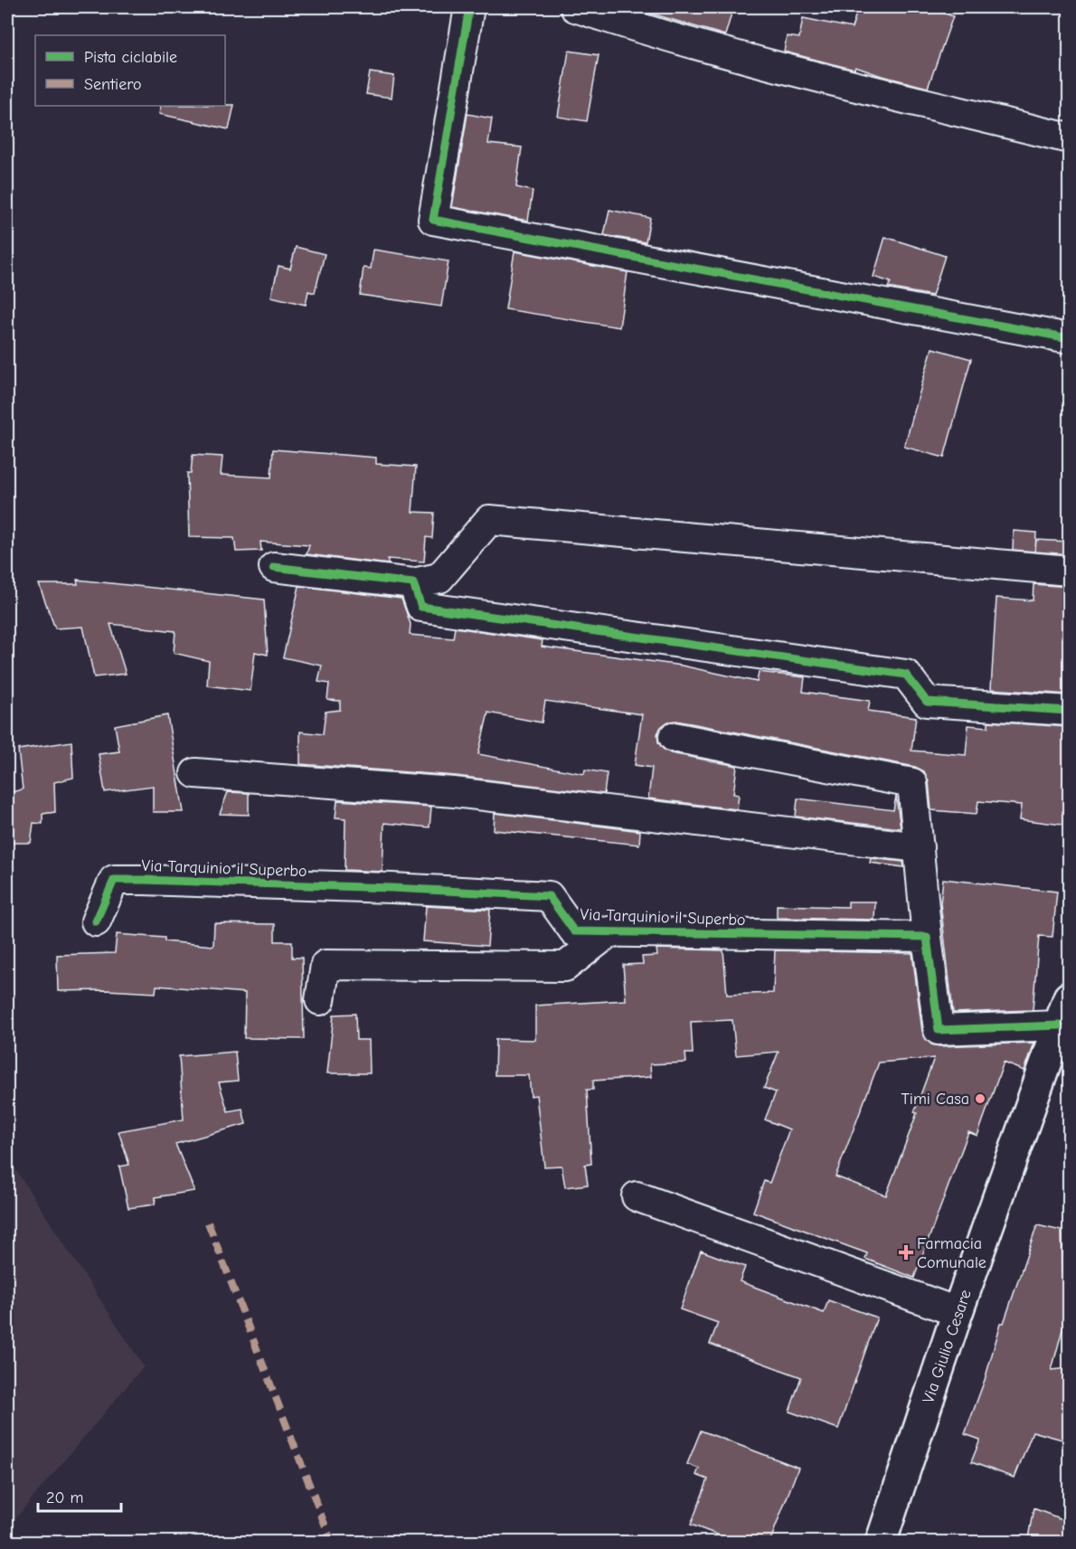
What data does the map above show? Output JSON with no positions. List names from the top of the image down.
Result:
{
  "streets": {
    "street": ["Via Tarquinio il Superbo", "Via Giulio Cesare"]
  },
  "places": {
    "other": ["Timi Casa"],
    "health": ["Farmacia Comunale"]
  },
  "legend": ["Pista ciclabile", "Sentiero"],
  "scale_bar": "20 m"
}
